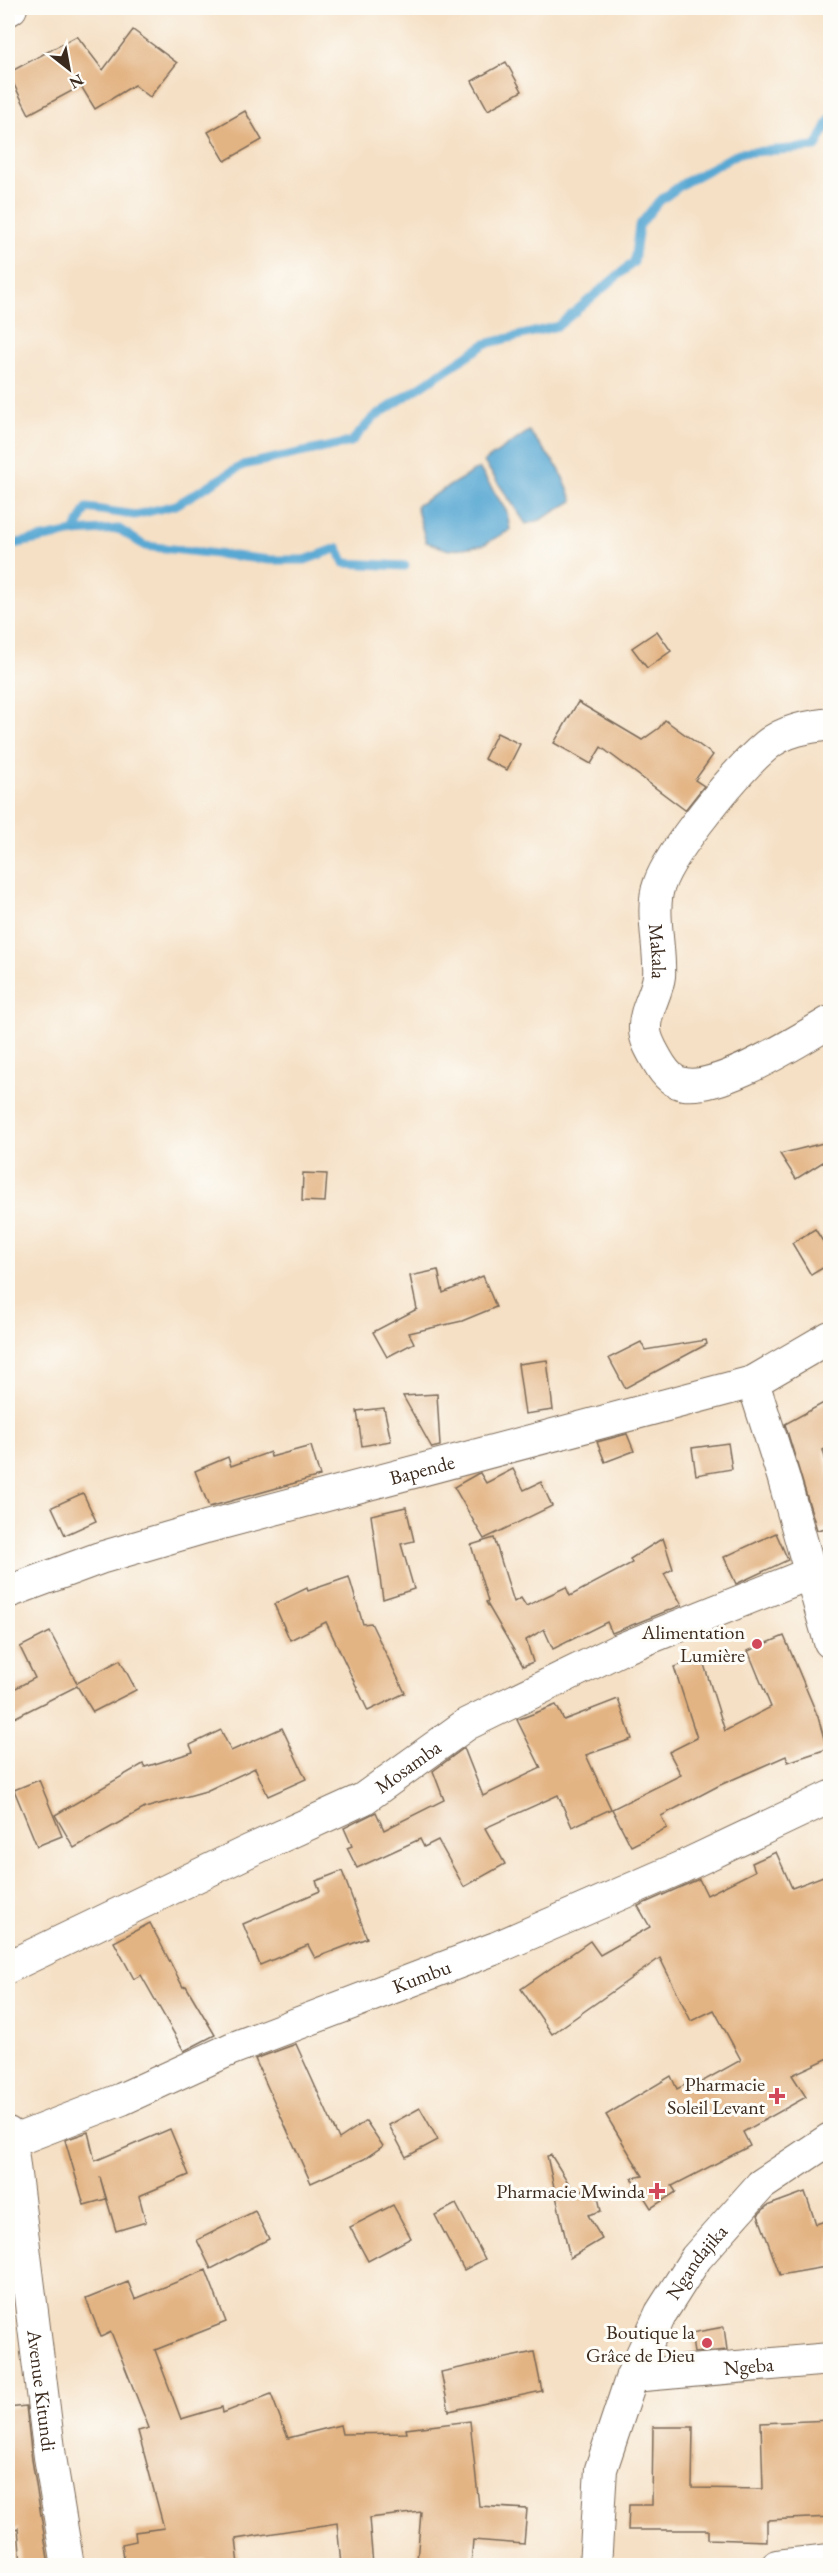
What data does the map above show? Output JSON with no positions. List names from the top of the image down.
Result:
{
  "streets": {
    "street": [
      "Makala",
      "Bapende",
      "Mosamba",
      "Kumbu",
      "Ngandajika",
      "Ngeba",
      "Avenue Kitundi"
    ]
  },
  "crossings": [
    ["Kumbu", "Avenue Kitundi"],
    ["Ngandajika", "Ngeba"]
  ],
  "places": {
    "other": ["Alimentation Lumière", "Boutique la Grâce de Dieu"],
    "health": ["Pharmacie Soleil Levant", "Pharmacie Mwinda"]
  },
  "north": "bottom right"
}
